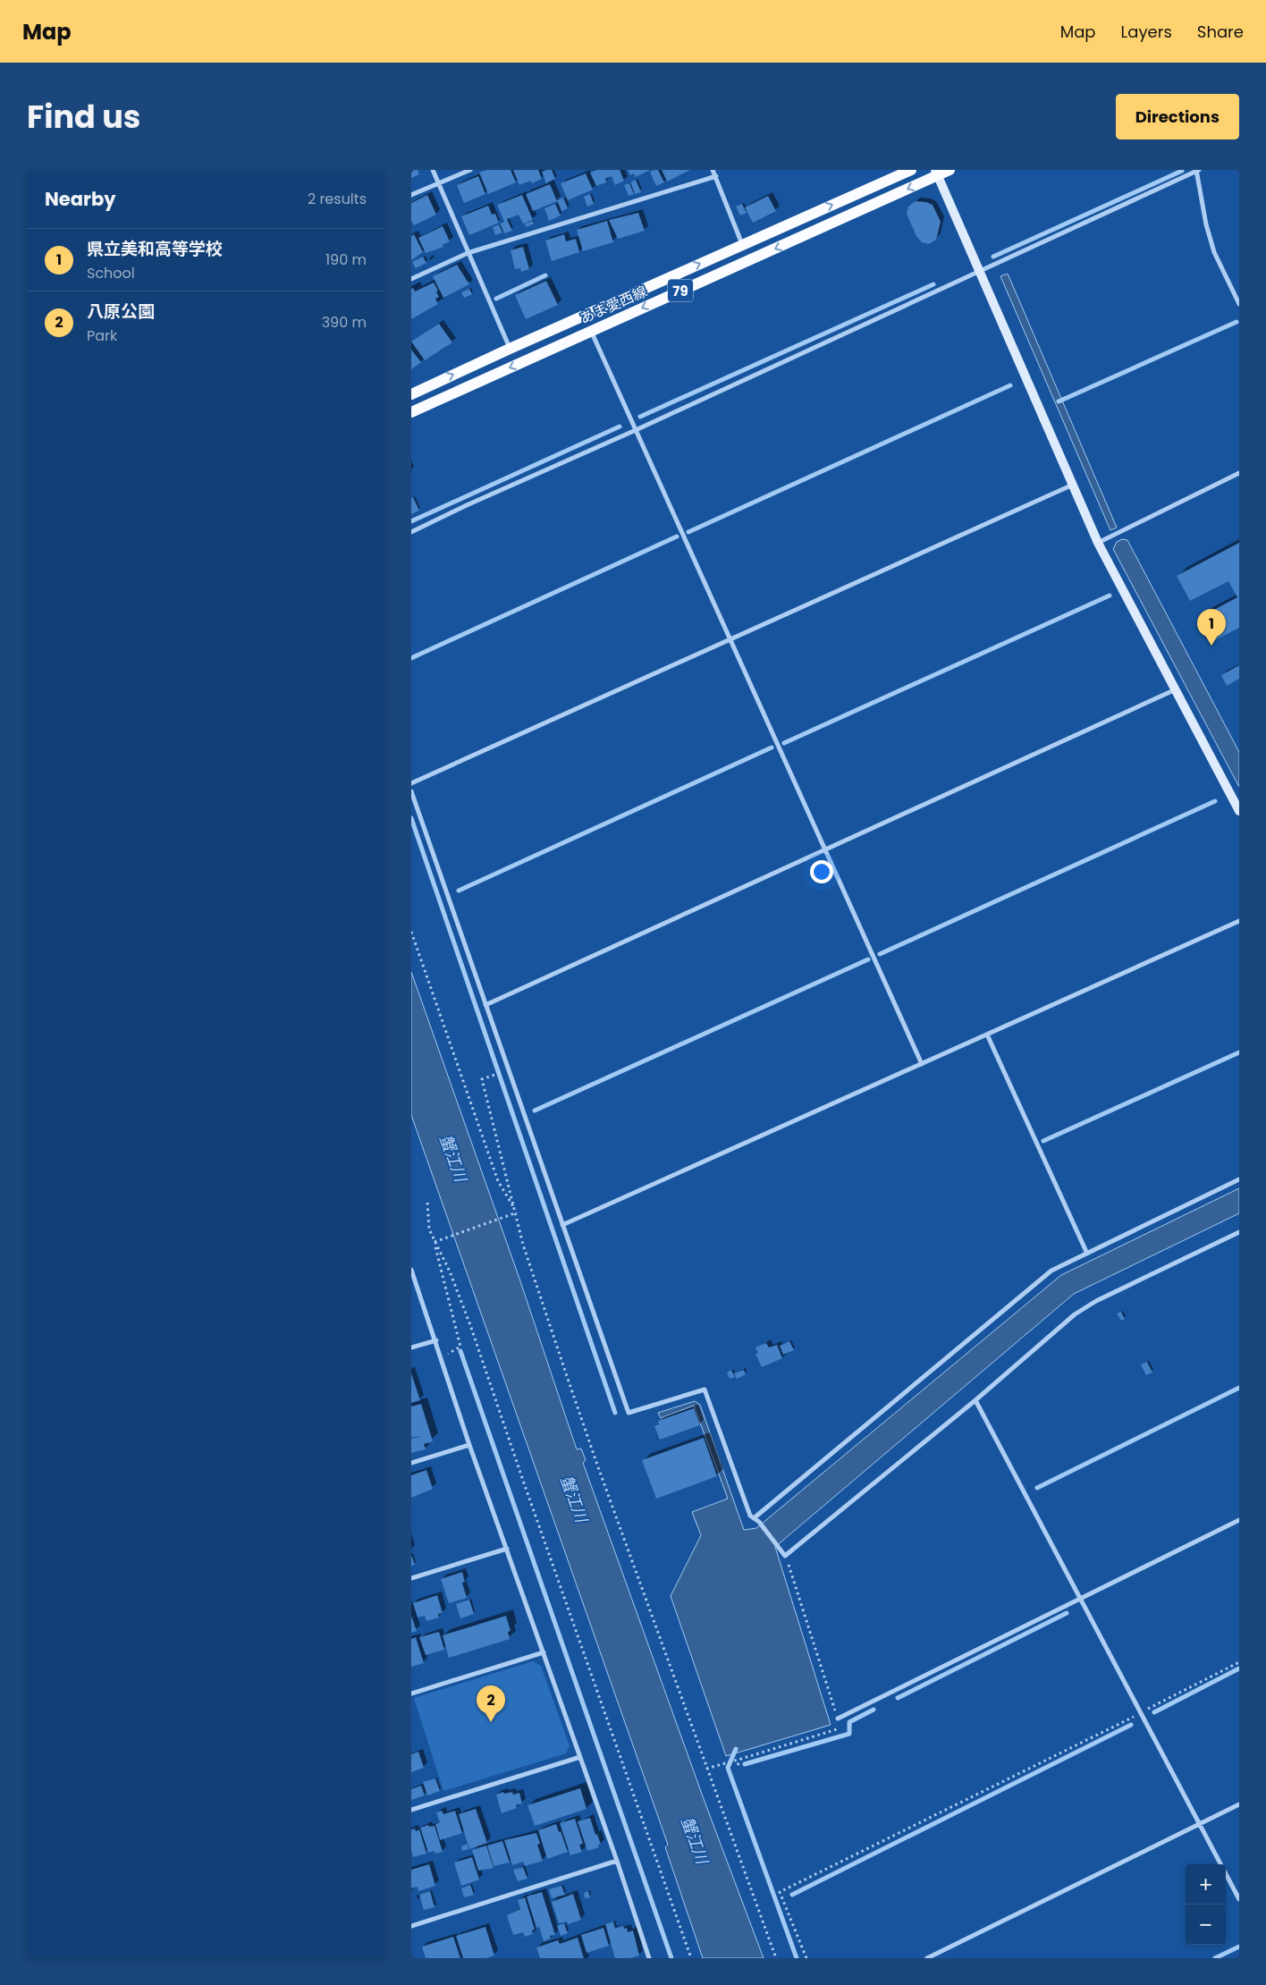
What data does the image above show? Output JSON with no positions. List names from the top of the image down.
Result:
{
  "streets": {
    "main road": ["79", "あま愛西線"]
  },
  "water": ["蟹江川"],
  "page": {
    "header": "Map",
    "nav": ["Map", "Layers", "Share"],
    "title": "Find us",
    "buttons": "Directions",
    "heading": ["Nearby", "2 results"],
    "list": [
      {
        "mark": "1",
        "name": "県立美和高等学校",
        "note": "School",
        "value": "190 m"
      },
      {
        "mark": "2",
        "name": "八原公園",
        "note": "Park",
        "value": "390 m"
      }
    ],
    "pins": ["1", "2"],
    "map_buttons": ["+", "−"]
  }
}
